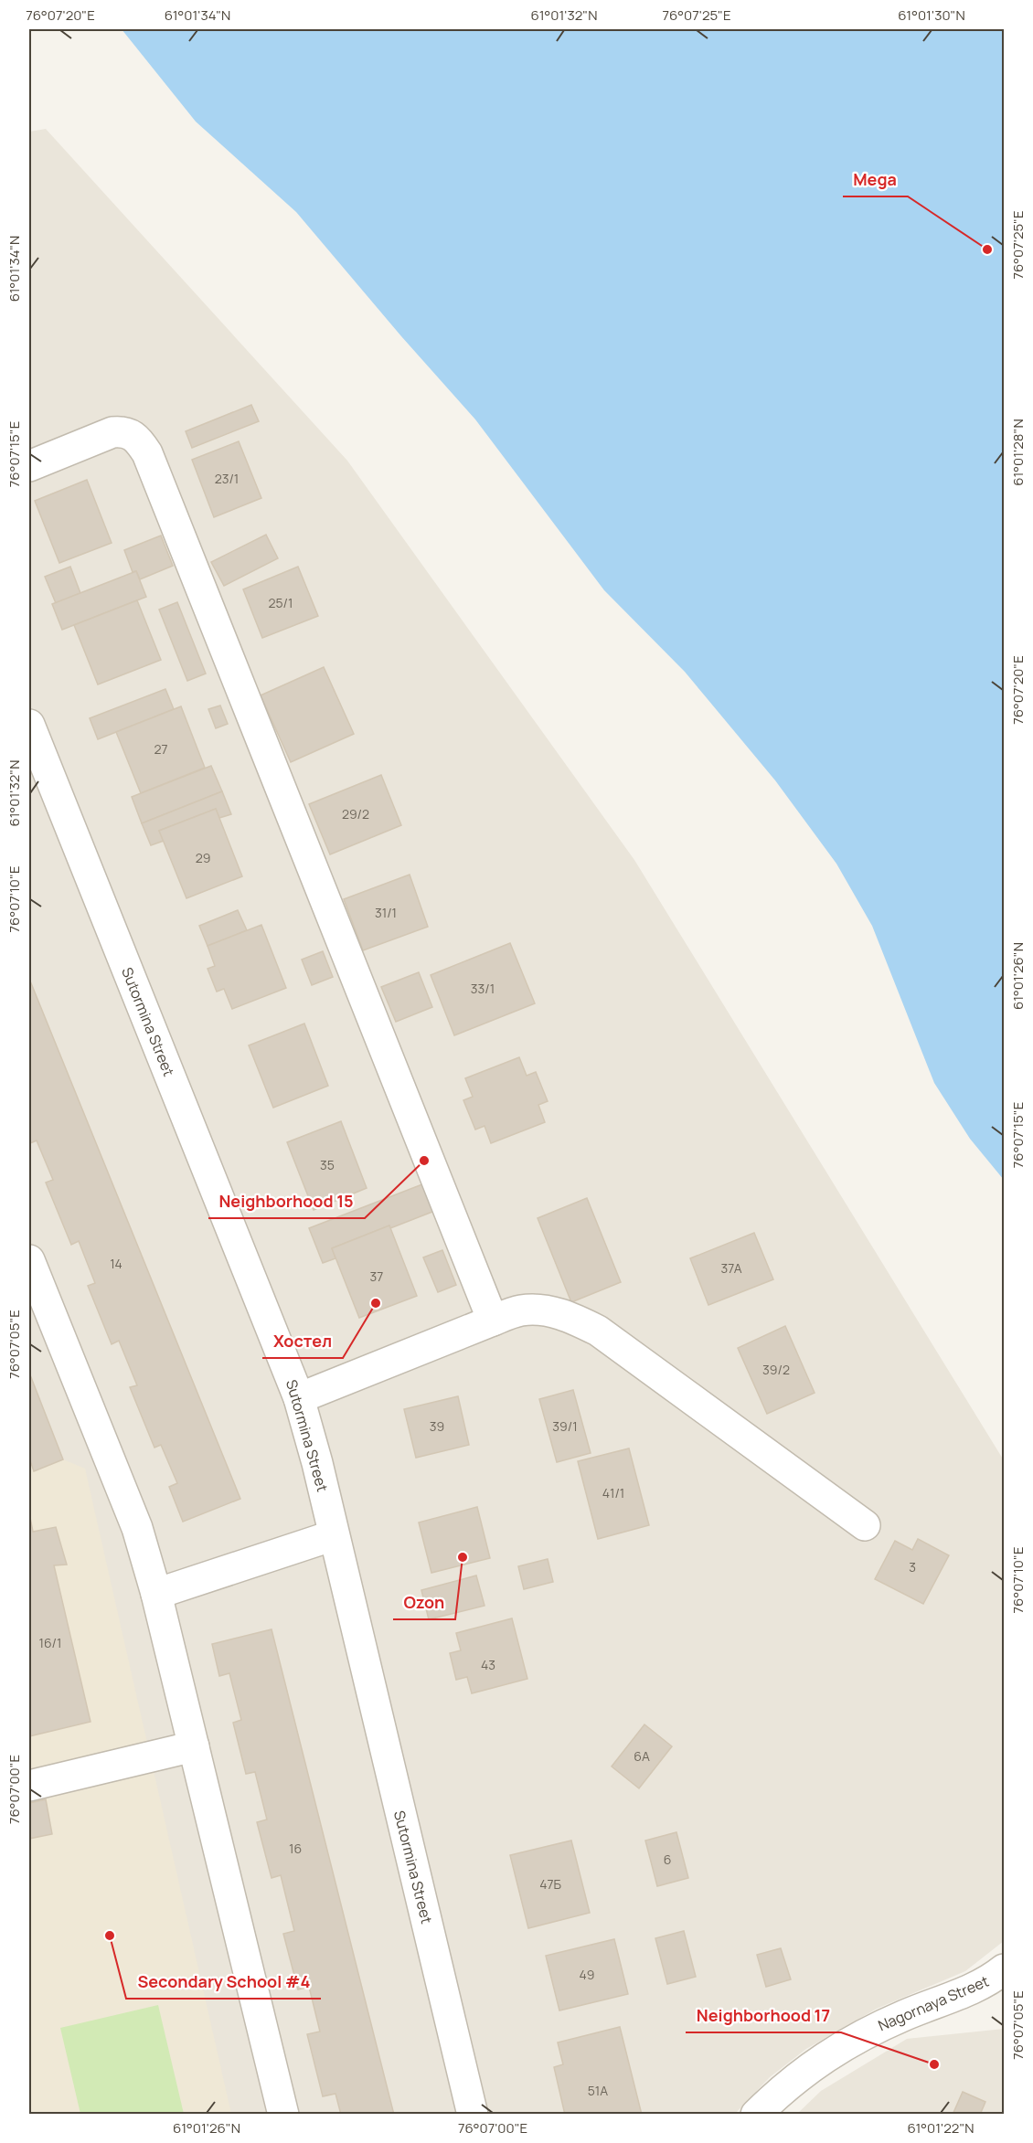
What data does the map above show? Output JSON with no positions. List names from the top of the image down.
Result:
{
  "streets": {
    "street": ["Sutormina Street", "Nagornaya Street"]
  },
  "places": [
    "Mega",
    "Neighborhood 15",
    "Хостел",
    "Ozon",
    "Secondary School #4",
    "Neighborhood 17"
  ],
  "house_numbers": [
    "23/1",
    "25/1",
    "27",
    "29/2",
    "29",
    "31/1",
    "33/1",
    "35",
    "14",
    "37А",
    "37",
    "39/2",
    "39",
    "39/1",
    "41/1",
    "3",
    "16/1",
    "43",
    "6А",
    "16",
    "6",
    "47Б",
    "49",
    "51А"
  ],
  "coordinates": [
    "76°07'20\"E",
    "61°01'34\"N",
    "61°01'32\"N",
    "76°07'25\"E",
    "61°01'30\"N",
    "61°01'28\"N",
    "76°07'15\"E",
    "76°07'10\"E",
    "61°01'26\"N",
    "76°07'05\"E",
    "76°07'00\"E",
    "61°01'22\"N"
  ]
}
